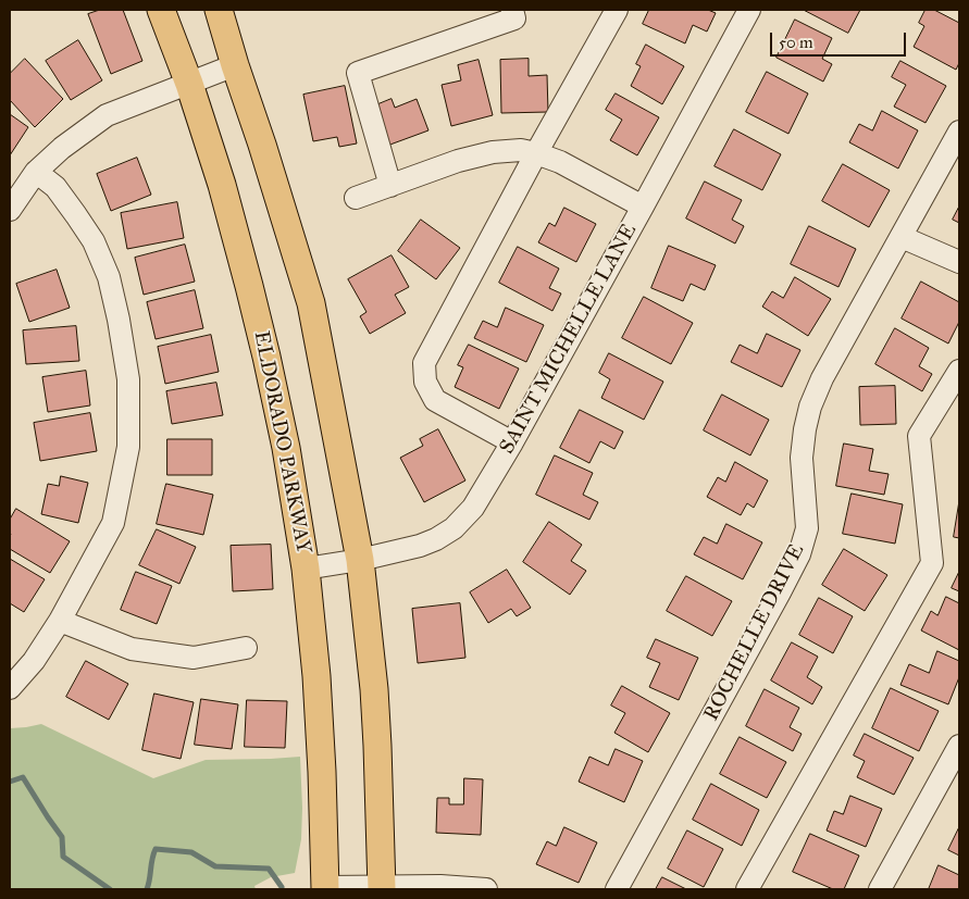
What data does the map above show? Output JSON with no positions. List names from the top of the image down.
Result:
{
  "streets": {
    "main road": ["ELDORADO PARKWAY"],
    "street": ["SAINT MICHELLE LANE", "ROCHELLE DRIVE"]
  },
  "crossings": [
    ["SAINT MICHELLE LANE", "ELDORADO PARKWAY"]
  ],
  "scale_bar": "50 m"
}
